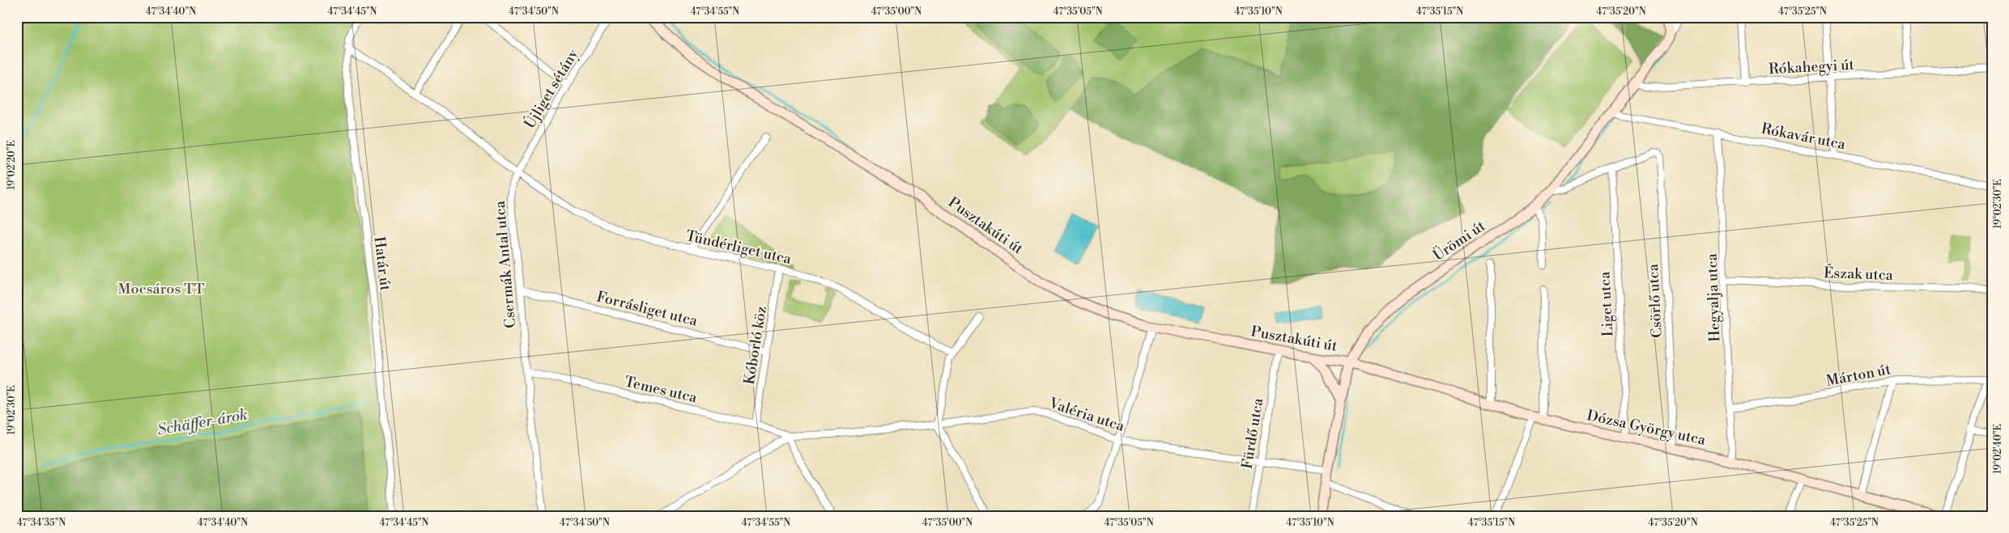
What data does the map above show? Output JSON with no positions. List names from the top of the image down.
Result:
{
  "streets": {
    "street": [
      "Rókahegyi út",
      "Újliget sétány",
      "Rókavár utca",
      "Pusztakúti út",
      "Ürömi út",
      "Tündérliget utca",
      "Határ út",
      "Csermák Antal utca",
      "Észak utca",
      "Hegyalja utca",
      "Csörlő utca",
      "Liget utca",
      "Forrásliget utca",
      "Kóborló köz",
      "Márton út",
      "Temes utca",
      "Valéria utca",
      "Dózsa György utca",
      "Fürdő utca"
    ]
  },
  "crossings": [
    ["Rókahegyi út", "Ürömi út"],
    ["Újliget sétány", "Tündérliget utca"],
    ["Újliget sétány", "Csermák Antal utca"],
    ["Rókavár utca", "Ürömi út"],
    ["Rókavár utca", "Hegyalja utca"],
    ["Pusztakúti út", "Ürömi út"],
    ["Pusztakúti út", "Dózsa György utca"],
    ["Ürömi út", "Valéria utca"],
    ["Ürömi út", "Dózsa György utca"],
    ["Tündérliget utca", "Csermák Antal utca"],
    ["Tündérliget utca", "Kóborló köz"],
    ["Csermák Antal utca", "Forrásliget utca"],
    ["Csermák Antal utca", "Temes utca"],
    ["Észak utca", "Hegyalja utca"],
    ["Hegyalja utca", "Márton út"],
    ["Hegyalja utca", "Dózsa György utca"],
    ["Csörlő utca", "Liget utca"],
    ["Csörlő utca", "Dózsa György utca"],
    ["Liget utca", "Dózsa György utca"],
    ["Forrásliget utca", "Kóborló köz"],
    ["Kóborló köz", "Temes utca"],
    ["Temes utca", "Valéria utca"],
    ["Valéria utca", "Fürdő utca"]
  ],
  "water": ["Schäffer-árok"],
  "parks": ["Mocsáros TT"],
  "coordinates": [
    "47°34'40\"N",
    "47°34'45\"N",
    "47°34'50\"N",
    "47°34'55\"N",
    "47°35'00\"N",
    "47°35'05\"N",
    "47°35'10\"N",
    "47°35'15\"N",
    "47°35'20\"N",
    "47°35'25\"N",
    "19°02'20\"E",
    "19°02'30\"E",
    "19°02'40\"E",
    "47°34'35\"N"
  ]
}
